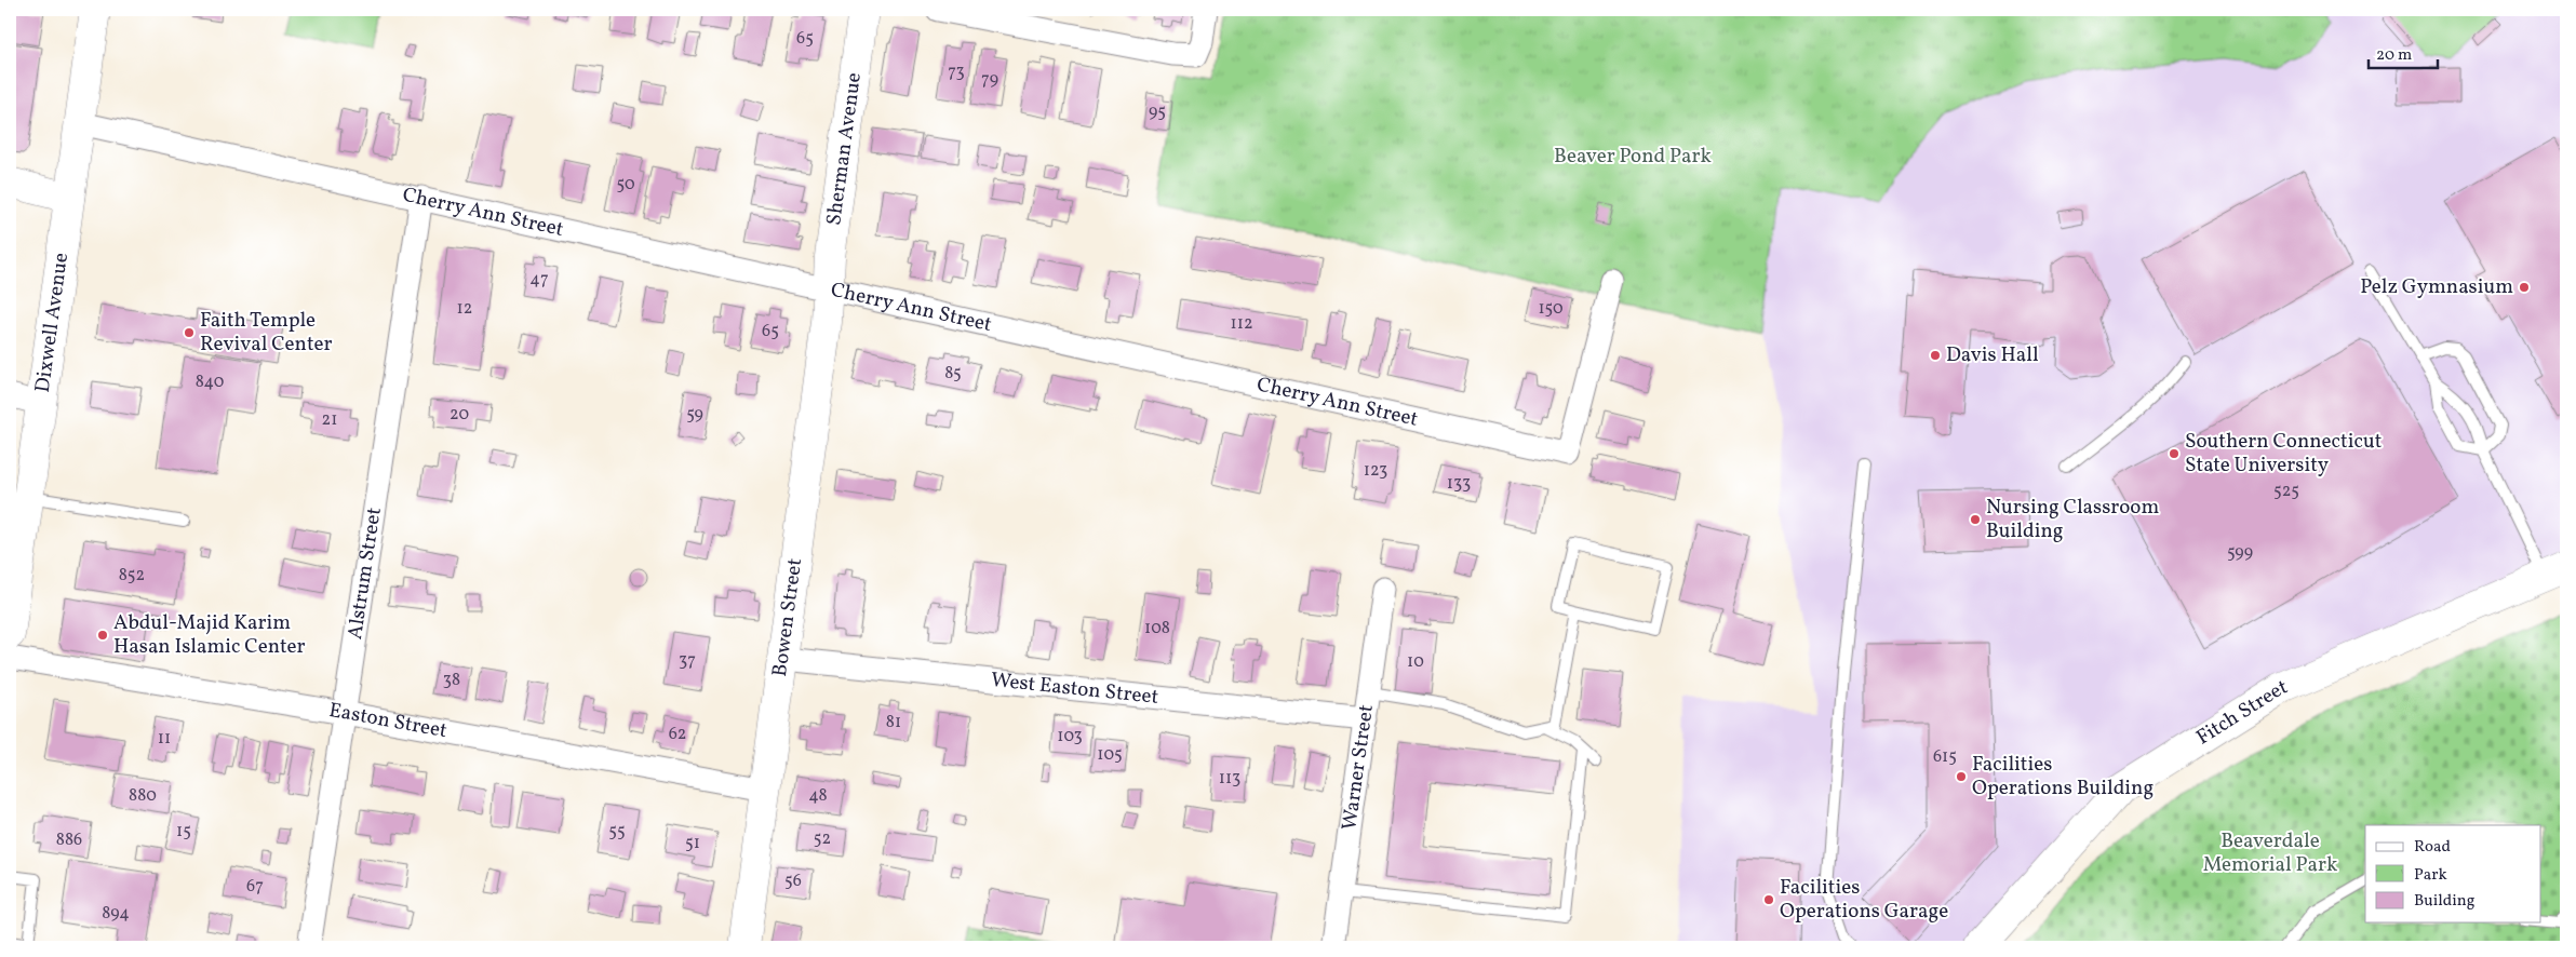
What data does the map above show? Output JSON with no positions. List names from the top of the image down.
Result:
{
  "streets": {
    "main road": [
      "Sherman Avenue",
      "Dixwell Avenue",
      "Bowen Street",
      "Fitch Street"
    ],
    "street": [
      "Cherry Ann Street",
      "Alstrum Street",
      "West Easton Street",
      "Easton Street",
      "Warner Street"
    ]
  },
  "crossings": [
    ["Sherman Avenue", "Cherry Ann Street"],
    ["Sherman Avenue", "Bowen Street"],
    ["Cherry Ann Street", "Dixwell Avenue"],
    ["Cherry Ann Street", "Alstrum Street"],
    ["Cherry Ann Street", "Bowen Street"],
    ["Alstrum Street", "Easton Street"],
    ["Bowen Street", "West Easton Street"],
    ["Bowen Street", "Easton Street"],
    ["West Easton Street", "Warner Street"]
  ],
  "parks": ["Beaver Pond Park", "Beaverdale Memorial Park"],
  "places": [
    "Pelz Gymnasium",
    "Faith Temple Revival Center",
    "Davis Hall",
    "Southern Connecticut State University",
    "Nursing Classroom Building",
    "Abdul-Majid Karim Hasan Islamic Center",
    "Facilities Operations Building",
    "Facilities Operations Garage"
  ],
  "house_numbers": [
    "65",
    "73",
    "79",
    "95",
    "50",
    "47",
    "12",
    "150",
    "112",
    "65",
    "85",
    "840",
    "20",
    "59",
    "21",
    "123",
    "133",
    "525",
    "599",
    "852",
    "108",
    "37",
    "10",
    "38",
    "81",
    "62",
    "103",
    "11",
    "105",
    "615",
    "113",
    "880",
    "48",
    "15",
    "55",
    "52",
    "886",
    "51",
    "56",
    "67",
    "894"
  ],
  "legend": ["Road", "Park", "Building"],
  "scale_bar": "20 m"
}
